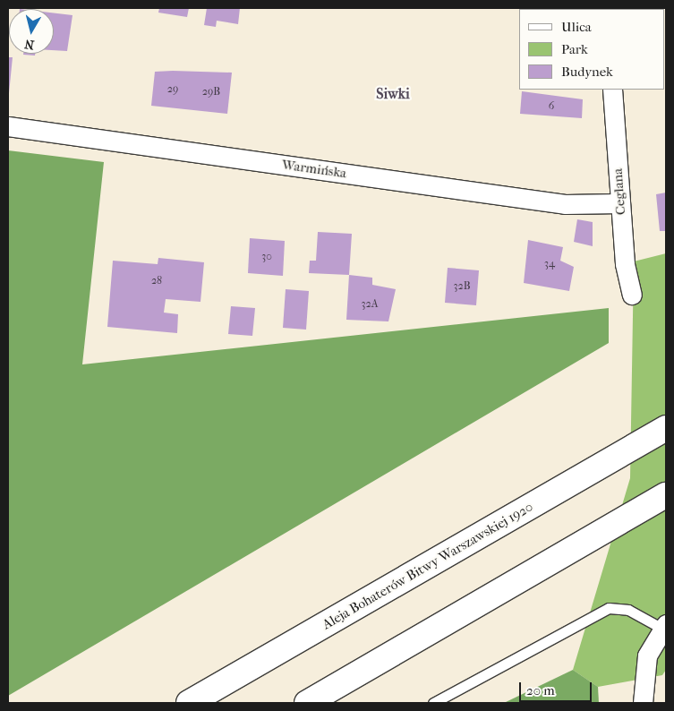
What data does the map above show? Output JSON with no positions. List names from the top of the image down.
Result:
{
  "streets": {
    "highway": ["Aleja Bohaterów Bitwy Warszawskiej 1920"],
    "street": ["Warmińska", "Ceglana"]
  },
  "crossings": [
    ["Warmińska", "Ceglana"]
  ],
  "districts": ["Siwki"],
  "house_numbers": [
    "29",
    "29B",
    "6",
    "30",
    "34",
    "28",
    "32B",
    "32A"
  ],
  "legend": ["Ulica", "Park", "Budynek"],
  "scale_bar": "20 m",
  "north": "bottom"
}
